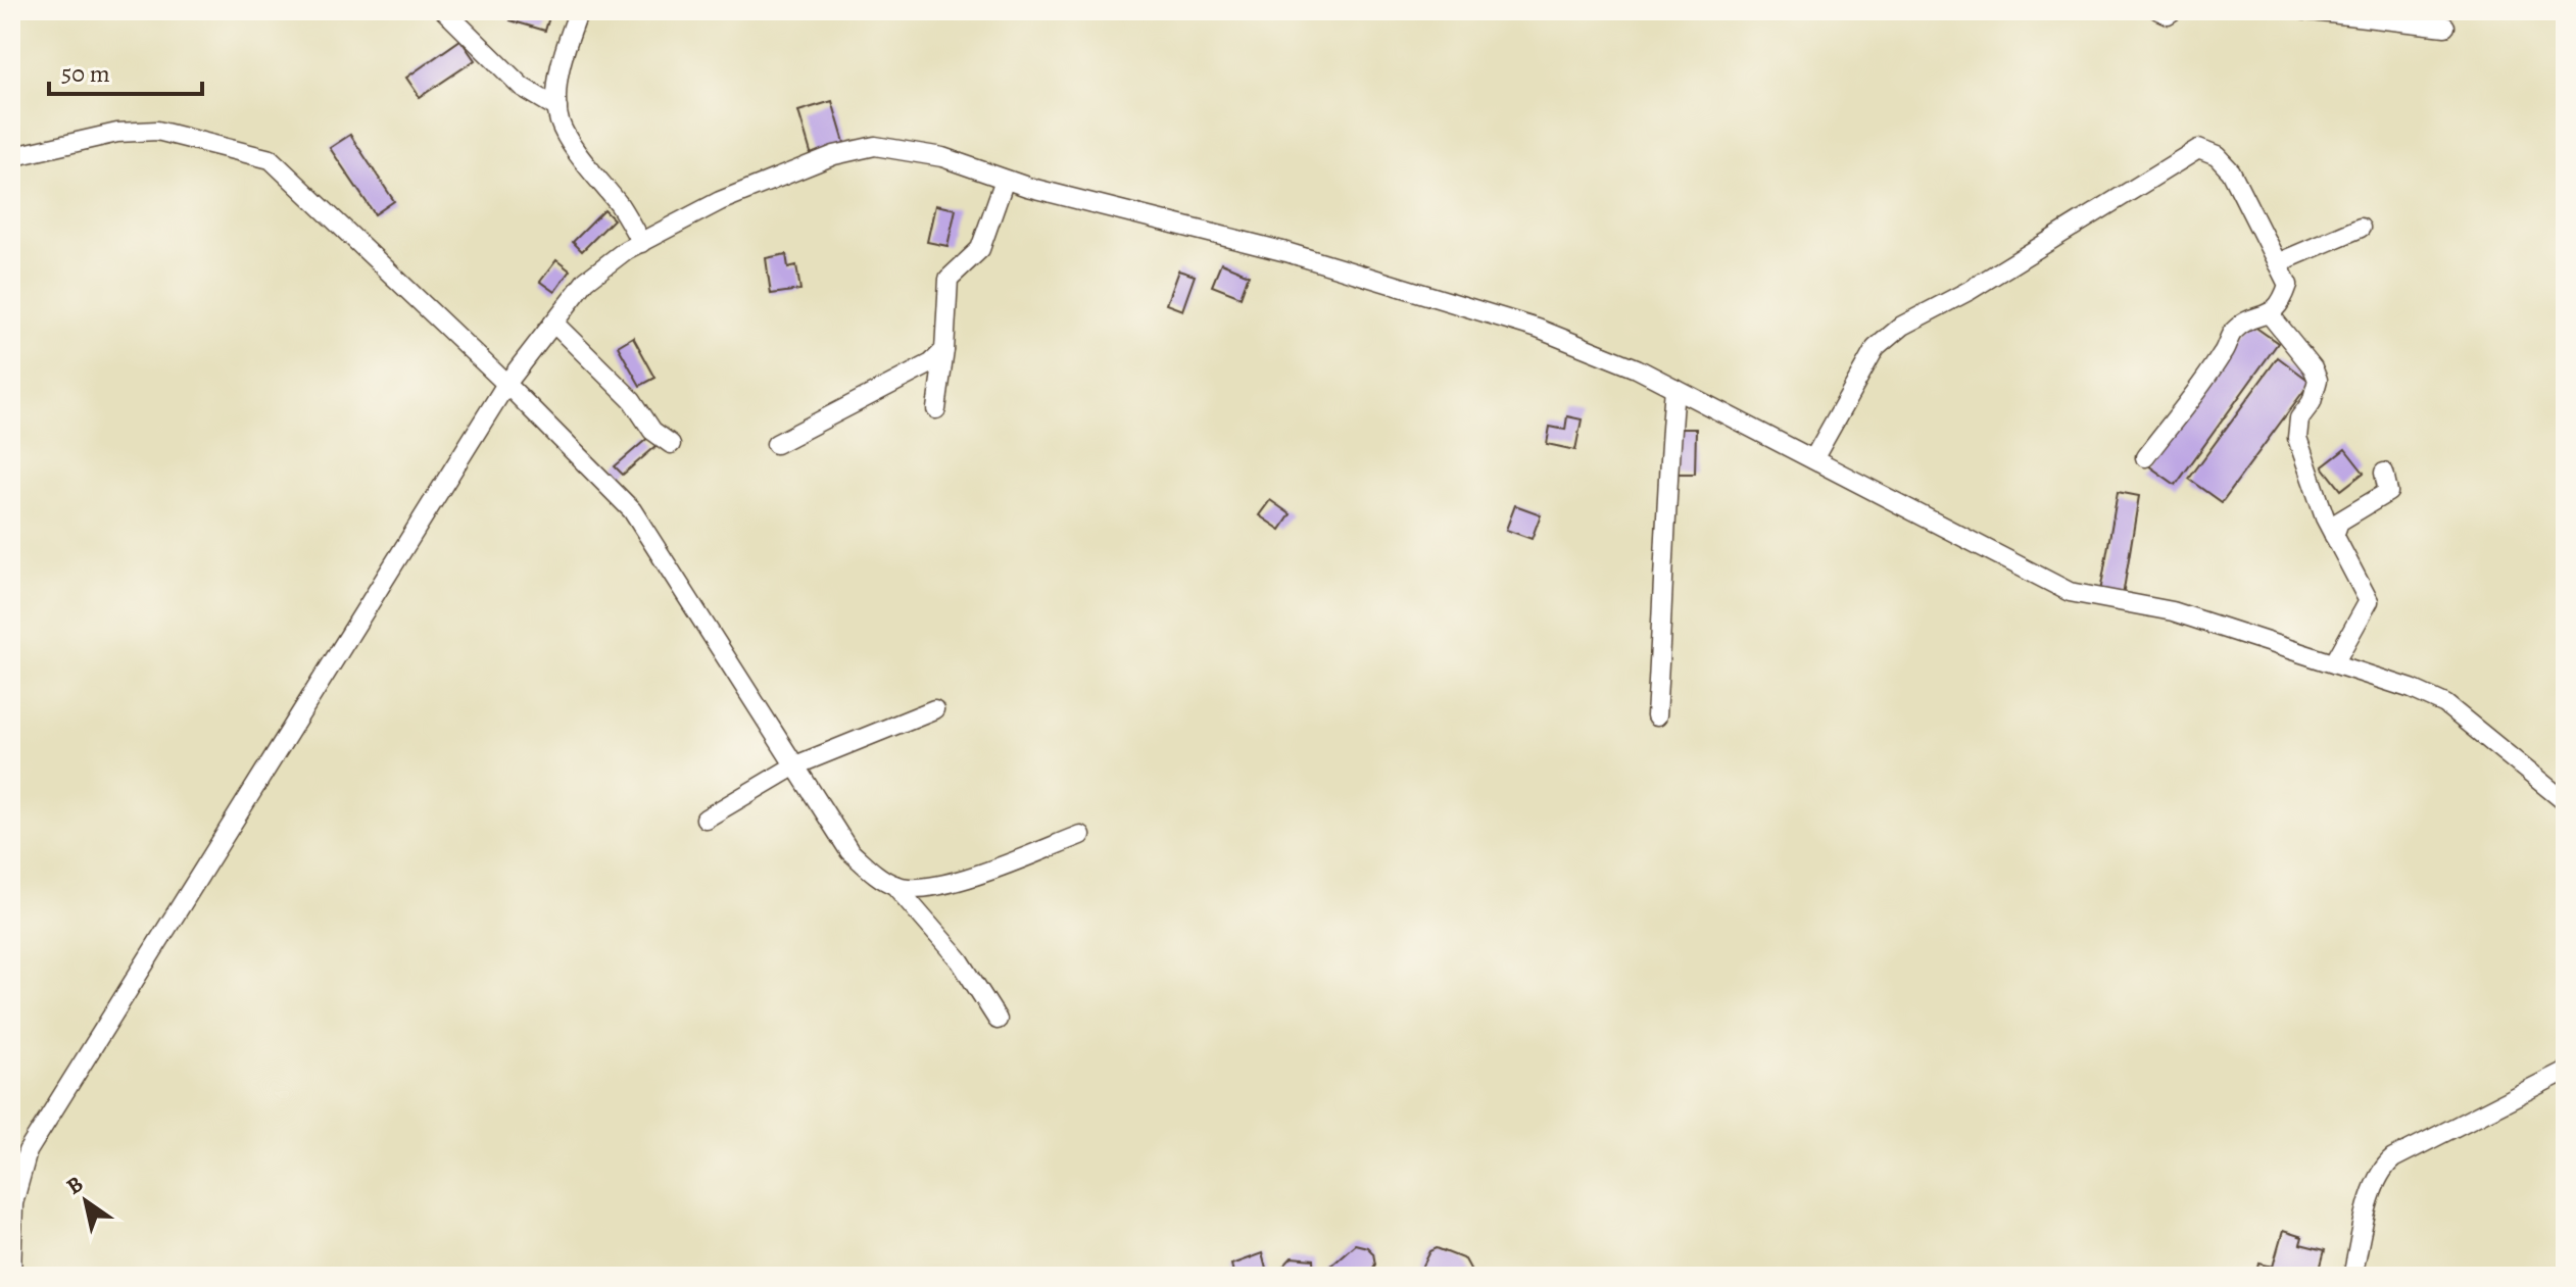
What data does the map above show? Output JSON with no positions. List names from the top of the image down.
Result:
{
  "scale_bar": "50 m",
  "north": "top left"
}
